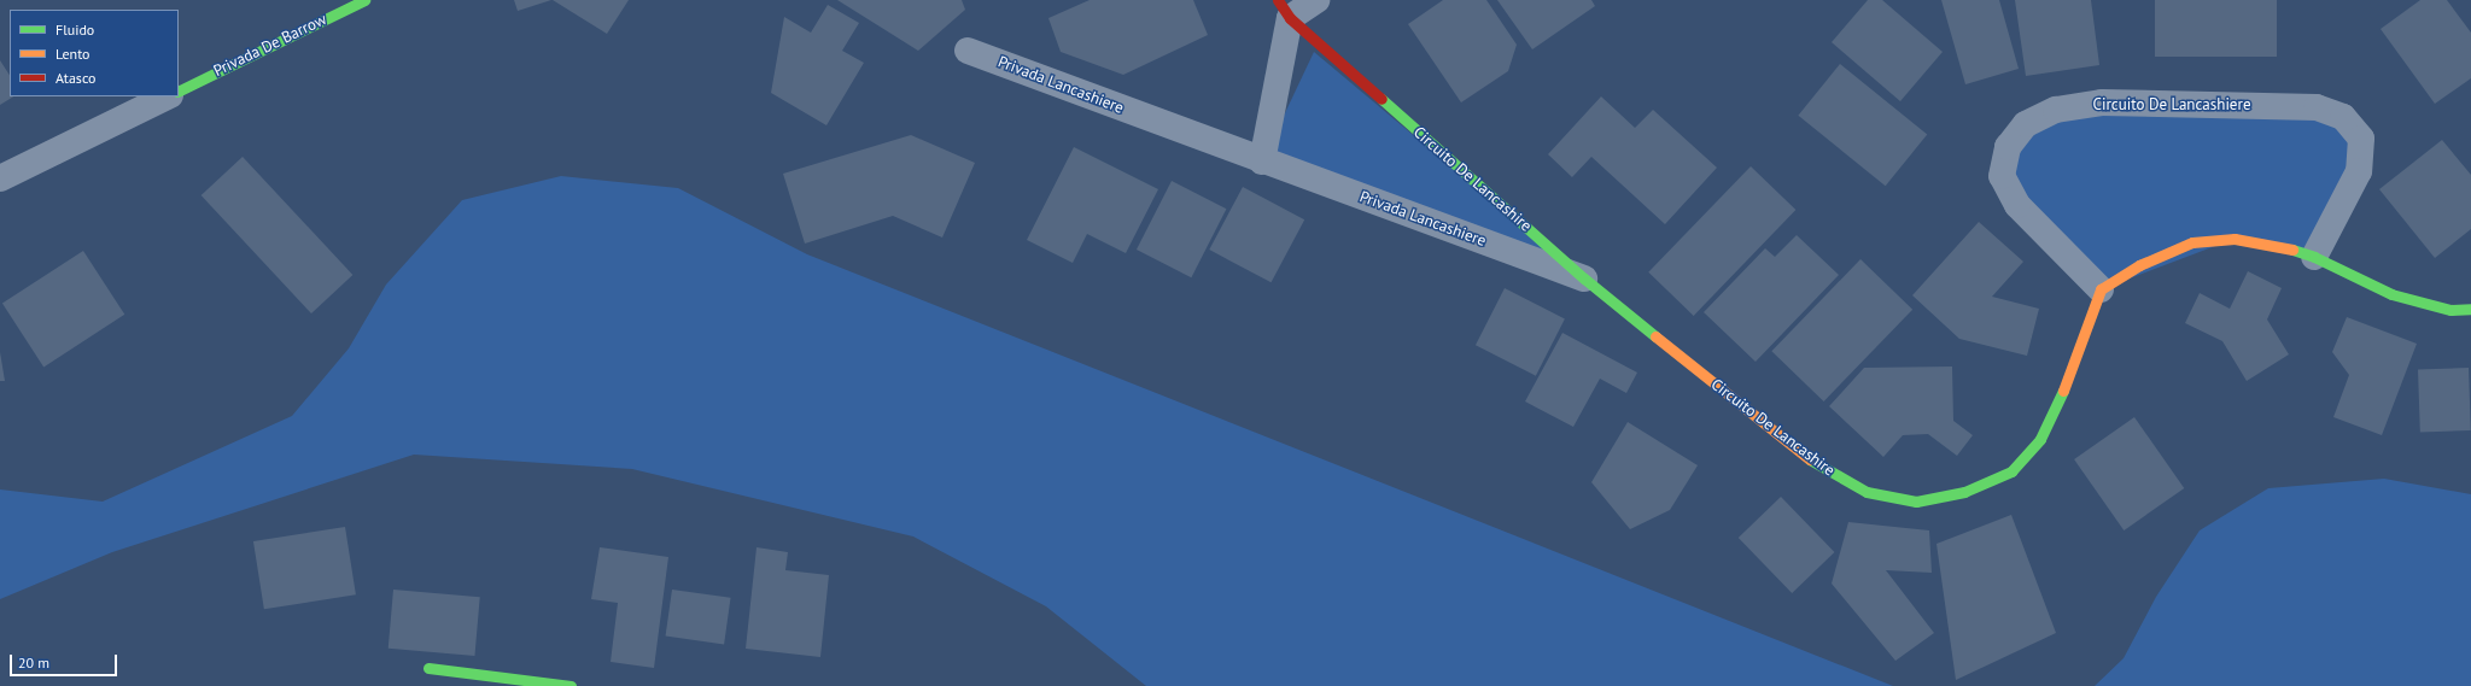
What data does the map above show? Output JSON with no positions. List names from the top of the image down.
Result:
{
  "streets": {
    "street": [
      "Privada De Barrow",
      "Privada Lancashiere",
      "Circuito De Lancashiere",
      "Circuito De Lancashire"
    ]
  },
  "crossings": [
    ["Privada Lancashiere", "Circuito De Lancashire"],
    ["Circuito De Lancashiere", "Circuito De Lancashire"]
  ],
  "legend": ["Fluido", "Lento", "Atasco"],
  "scale_bar": "20 m"
}
